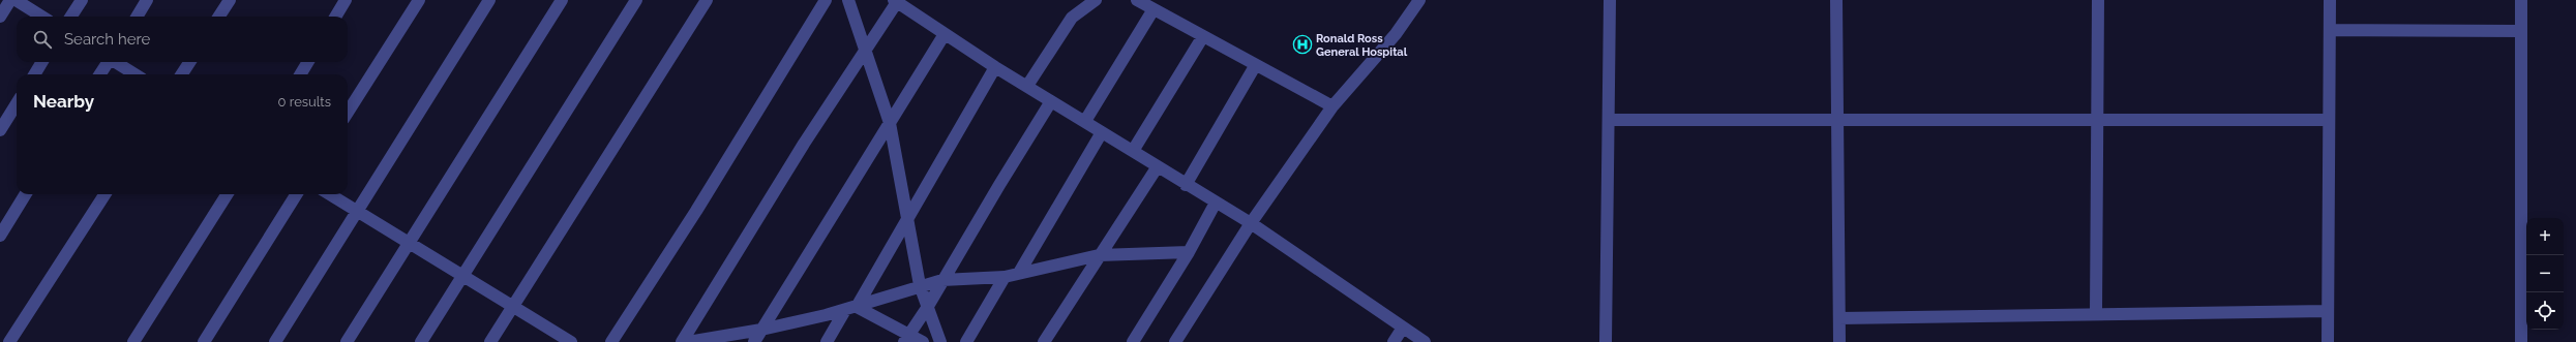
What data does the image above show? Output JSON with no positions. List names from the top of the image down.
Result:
{
  "places": {
    "hospital": ["Ronald Ross General Hospital"]
  },
  "page": {
    "search": "Search here",
    "heading": ["Nearby", "0 results"],
    "map_buttons": ["+", "−"]
  }
}
